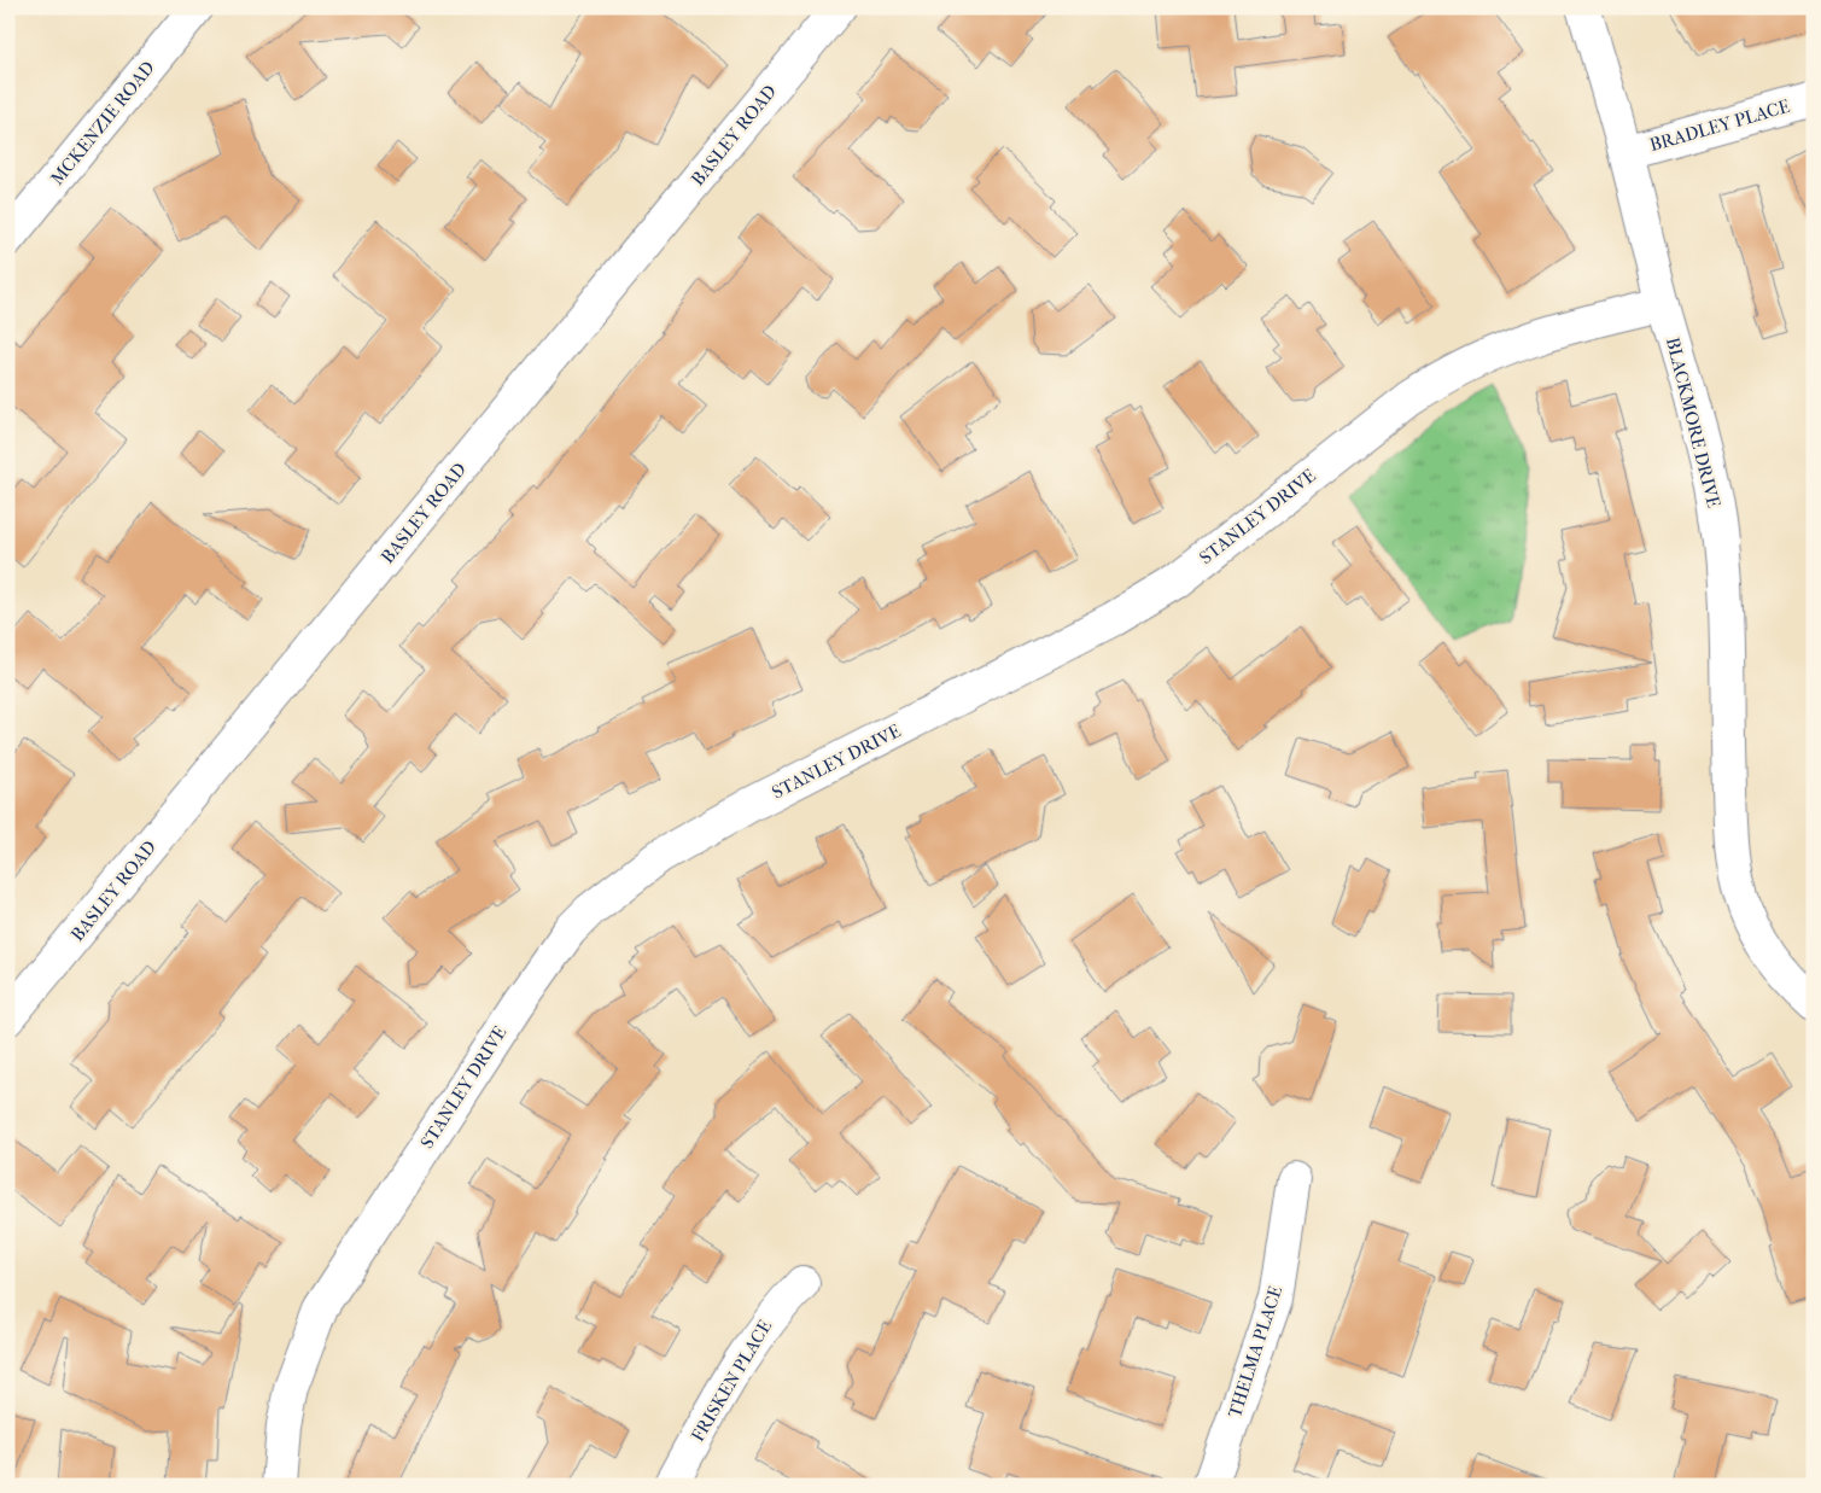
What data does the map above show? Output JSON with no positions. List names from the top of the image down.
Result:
{
  "streets": {
    "street": [
      "MCKENZIE ROAD",
      "BRADLEY PLACE",
      "BASLEY ROAD",
      "BLACKMORE DRIVE",
      "STANLEY DRIVE",
      "THELMA PLACE",
      "FRISKEN PLACE"
    ]
  },
  "crossings": [
    ["BRADLEY PLACE", "BLACKMORE DRIVE"],
    ["BLACKMORE DRIVE", "STANLEY DRIVE"]
  ]
}
